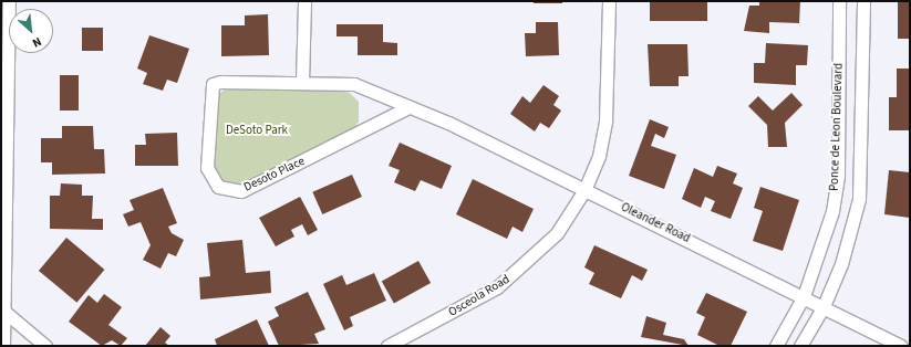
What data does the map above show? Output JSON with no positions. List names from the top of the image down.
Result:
{
  "streets": {
    "street": [
      "Ponce de Leon Boulevard",
      "Desoto Place",
      "Oleander Road",
      "Osceola Road"
    ]
  },
  "crossings": [
    ["Ponce de Leon Boulevard", "Oleander Road"],
    ["Desoto Place", "Oleander Road"],
    ["Oleander Road", "Osceola Road"]
  ],
  "parks": ["DeSoto Park"],
  "north": "bottom right"
}
